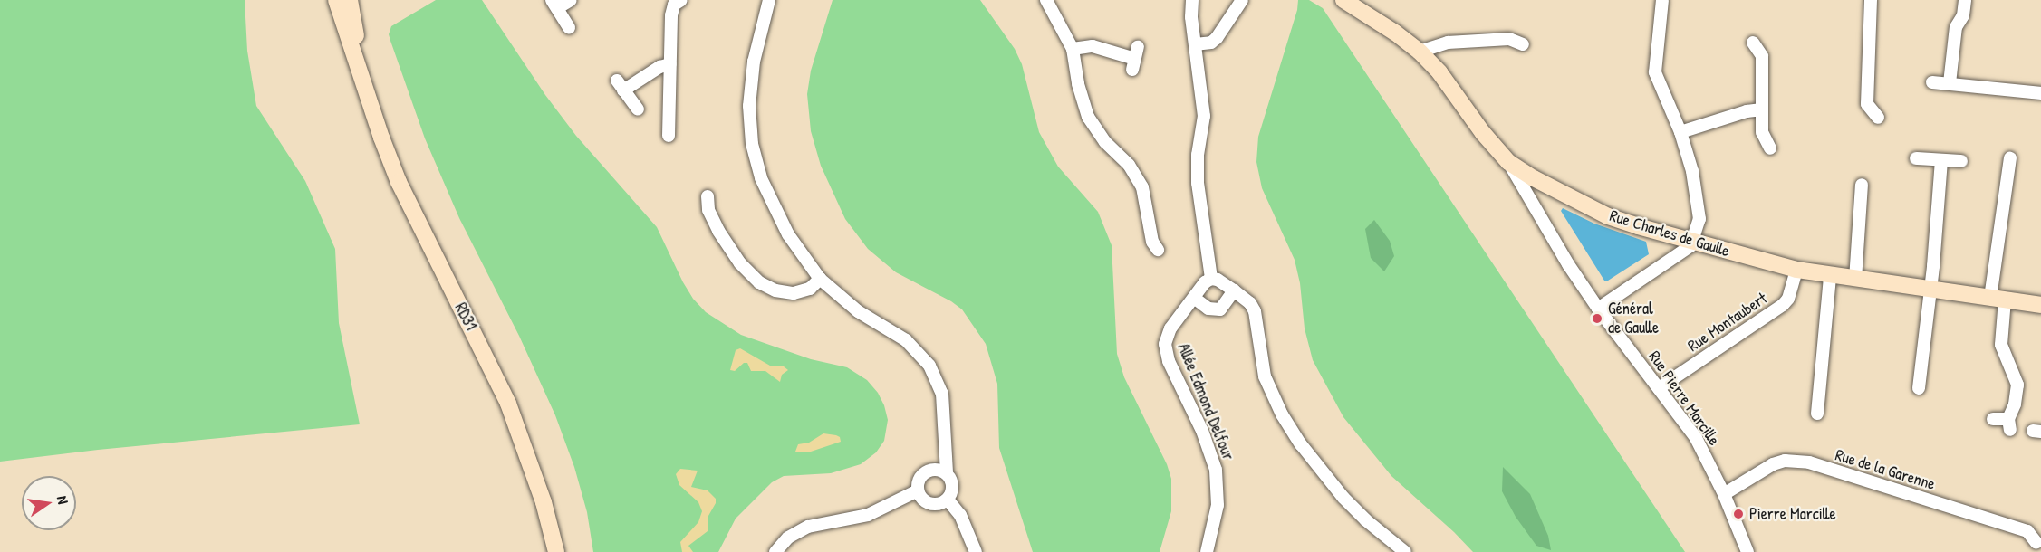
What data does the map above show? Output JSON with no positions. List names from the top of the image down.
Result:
{
  "streets": {
    "street": [
      "Rue Charles de Gaulle",
      "RD31",
      "Rue Montaubert",
      "Rue Pierre Marcille",
      "Allée Edmond Delfour",
      "Rue de la Garenne"
    ]
  },
  "crossings": [
    ["Rue Charles de Gaulle", "Rue Montaubert"],
    ["Rue Charles de Gaulle", "Rue Pierre Marcille"],
    ["Rue Montaubert", "Rue Pierre Marcille"],
    ["Rue Pierre Marcille", "Rue de la Garenne"]
  ],
  "places": ["Général de Gaulle", "Pierre Marcille"],
  "north": "right"
}
